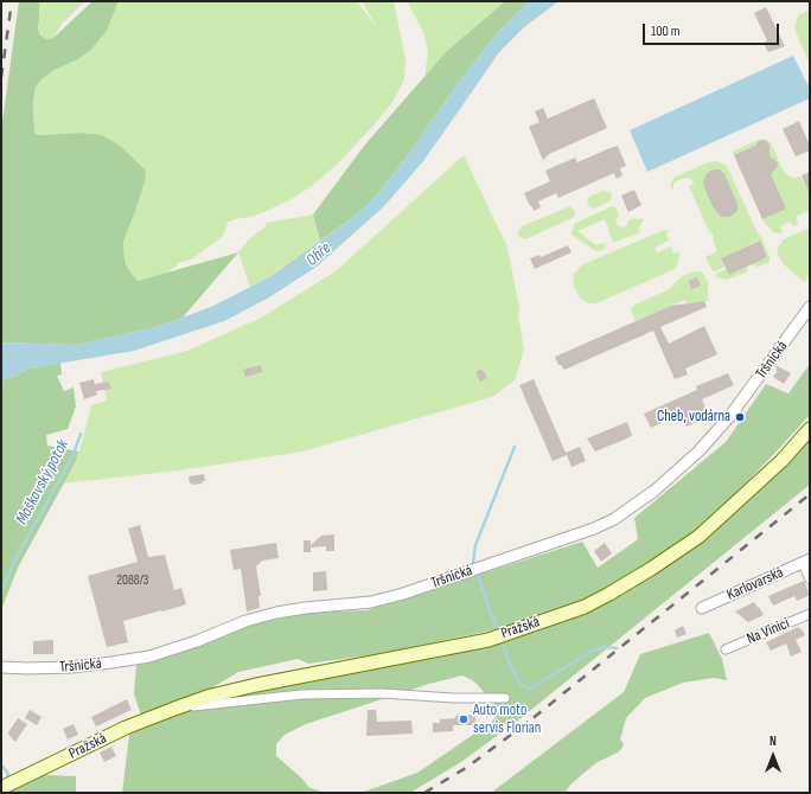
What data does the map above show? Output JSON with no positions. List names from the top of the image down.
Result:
{
  "streets": {
    "main road": ["Pražská"],
    "street": ["Tršnická", "Karlovarská", "Na Vinici"]
  },
  "water": ["Ohře", "Maškovský potok"],
  "places": ["Cheb, vodárna", "Auto moto servis Florian"],
  "house_numbers": ["2088/3"],
  "scale_bar": "100 m",
  "north": "top"
}
